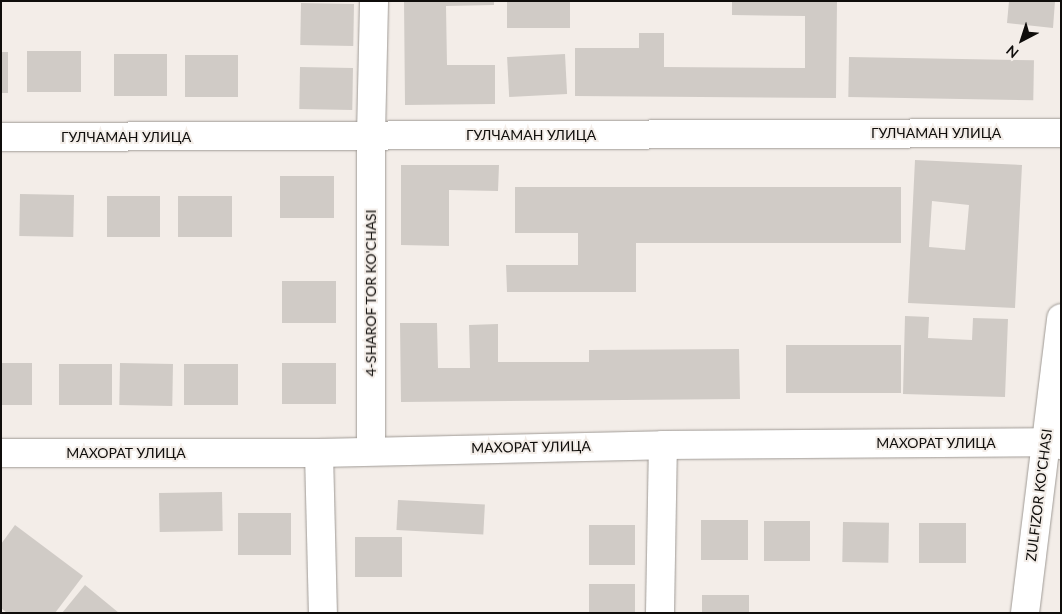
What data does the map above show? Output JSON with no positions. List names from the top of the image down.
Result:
{
  "streets": {
    "street": [
      "ГУЛЧАМАН УЛИЦА",
      "4-SHAROF TOR KO'CHASI",
      "МАХОРАТ УЛИЦА",
      "ZULFIZOR KO'CHASI"
    ]
  },
  "crossings": [
    ["ГУЛЧАМАН УЛИЦА", "4-SHAROF TOR KO'CHASI"],
    ["4-SHAROF TOR KO'CHASI", "МАХОРАТ УЛИЦА"],
    ["МАХОРАТ УЛИЦА", "ZULFIZOR KO'CHASI"]
  ],
  "north": "bottom left"
}
